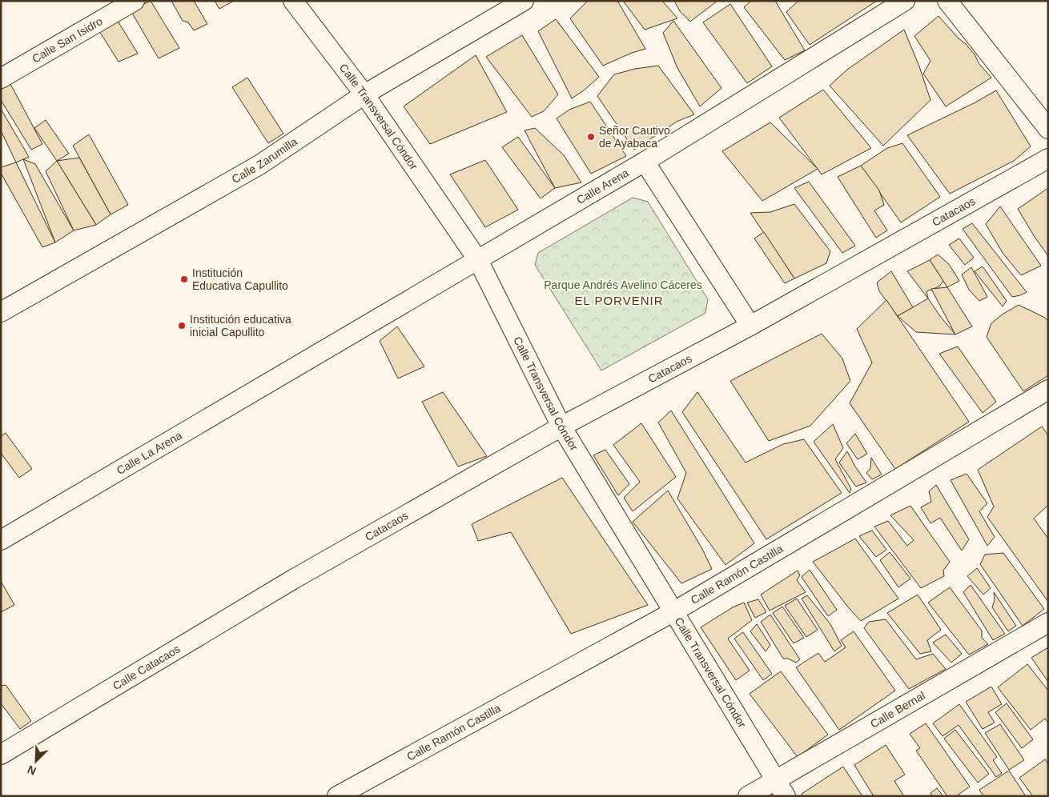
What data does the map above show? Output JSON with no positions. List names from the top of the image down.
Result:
{
  "streets": {
    "street": [
      "Calle San Isidro",
      "Calle Transversal Cóndor",
      "Calle Zarumilla",
      "Calle Arena",
      "Catacaos",
      "Calle La Arena",
      "Calle Ramón Castilla",
      "Calle Catacaos",
      "Calle Bernal"
    ]
  },
  "crossings": [
    ["Calle Transversal Cóndor", "Calle Zarumilla"],
    ["Calle Transversal Cóndor", "Calle Arena"],
    ["Calle Transversal Cóndor", "Catacaos"],
    ["Calle Transversal Cóndor", "Calle Ramón Castilla"],
    ["Calle Transversal Cóndor", "Calle Bernal"],
    ["Calle Arena", "Calle La Arena"],
    ["Catacaos", "Calle Catacaos"]
  ],
  "districts": ["EL PORVENIR"],
  "parks": ["Parque Andrés Avelino Cáceres"],
  "places": ["Señor Cautivo de Ayabaca", "Institución Educativa Capullito", "Institución educativa inicial Capullito"],
  "north": "bottom left"
}
